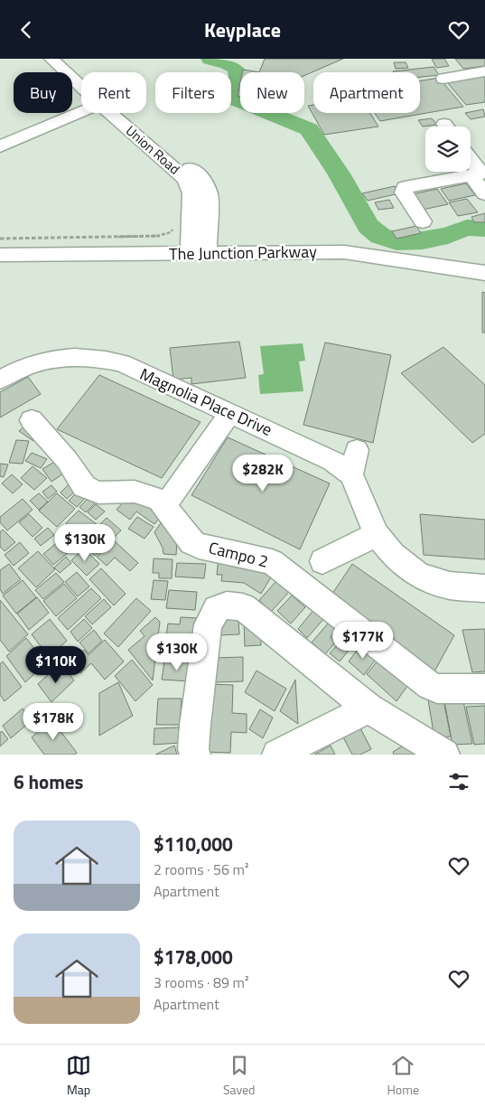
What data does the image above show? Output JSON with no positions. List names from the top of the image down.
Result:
{
  "streets": {
    "street": [
      "Union Road",
      "The Junction Parkway",
      "Magnolia Place Drive",
      "Campo 2"
    ]
  },
  "crossings": [
    ["Union Road", "The Junction Parkway"]
  ],
  "page": {
    "header": "Keyplace",
    "chip": [
      "Buy",
      "Rent",
      "Filters",
      "New",
      "Apartment"
    ],
    "price": [
      "$282K",
      "$130K",
      "$177K",
      "$130K",
      "$110K",
      "$178K"
    ],
    "heading": "6 homes",
    "list": [
      {
        "name": "$110,000",
        "note": "2 rooms · 56 m² · Apartment"
      },
      {
        "name": "$178,000",
        "note": "3 rooms · 89 m² · Apartment"
      }
    ],
    "tabs": ["Map", "Saved", "Home"]
  }
}
